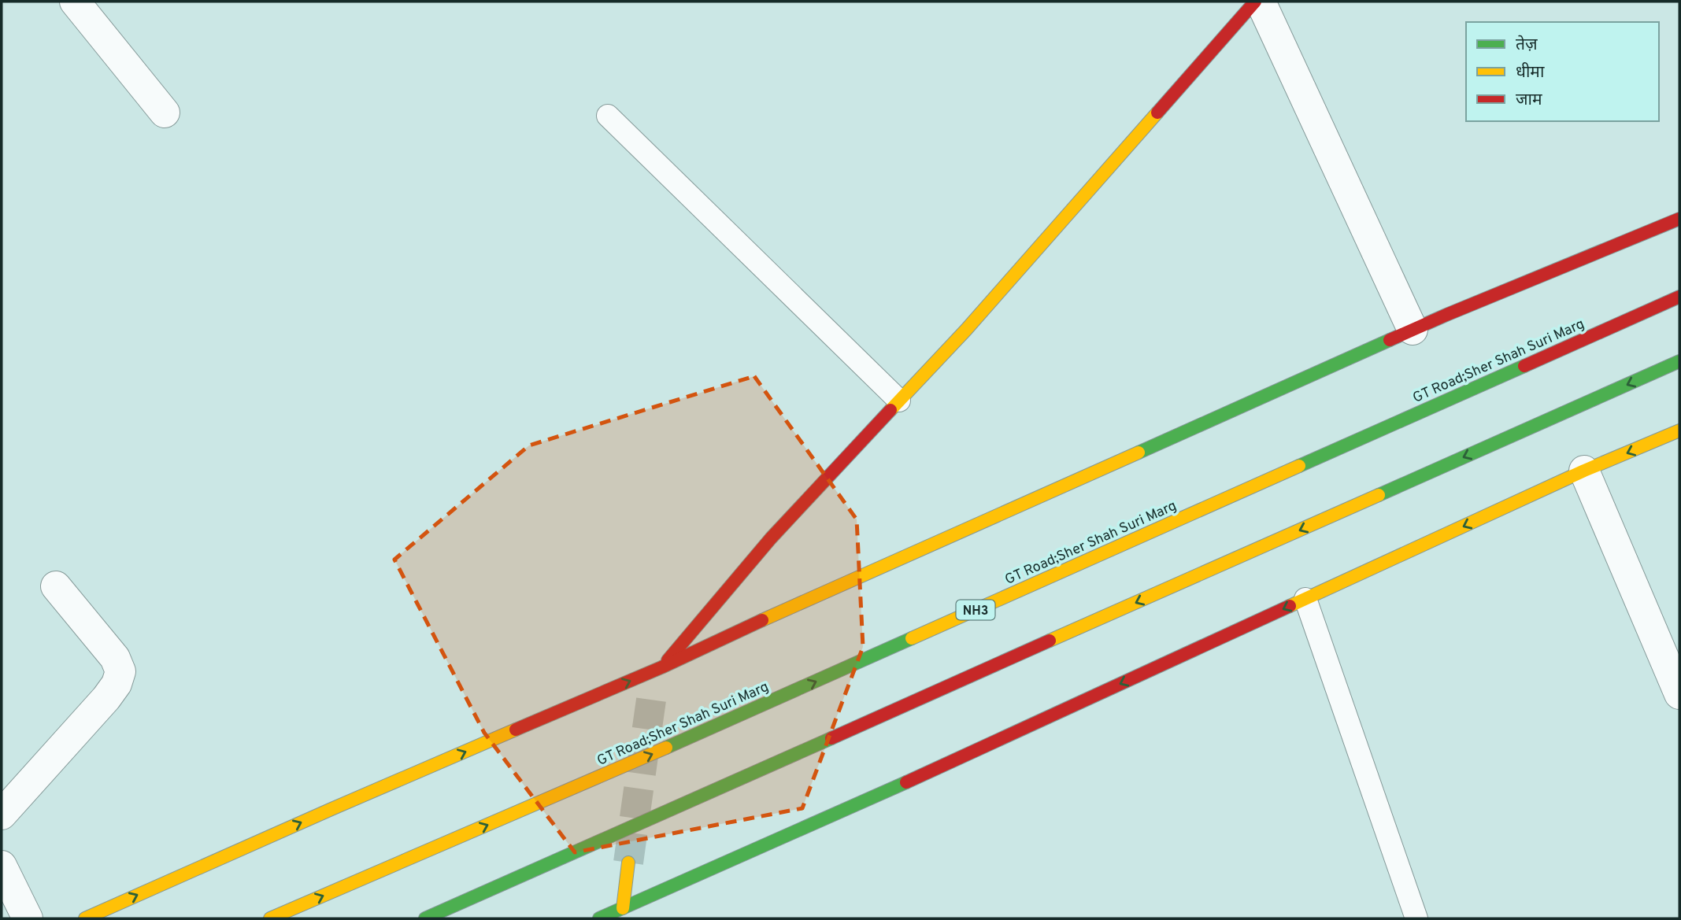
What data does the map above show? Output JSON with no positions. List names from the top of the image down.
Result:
{
  "streets": {
    "main road": ["GT Road;Sher Shah Suri Marg", "NH3"]
  },
  "legend": ["तेज़", "धीमा", "जाम"]
}
